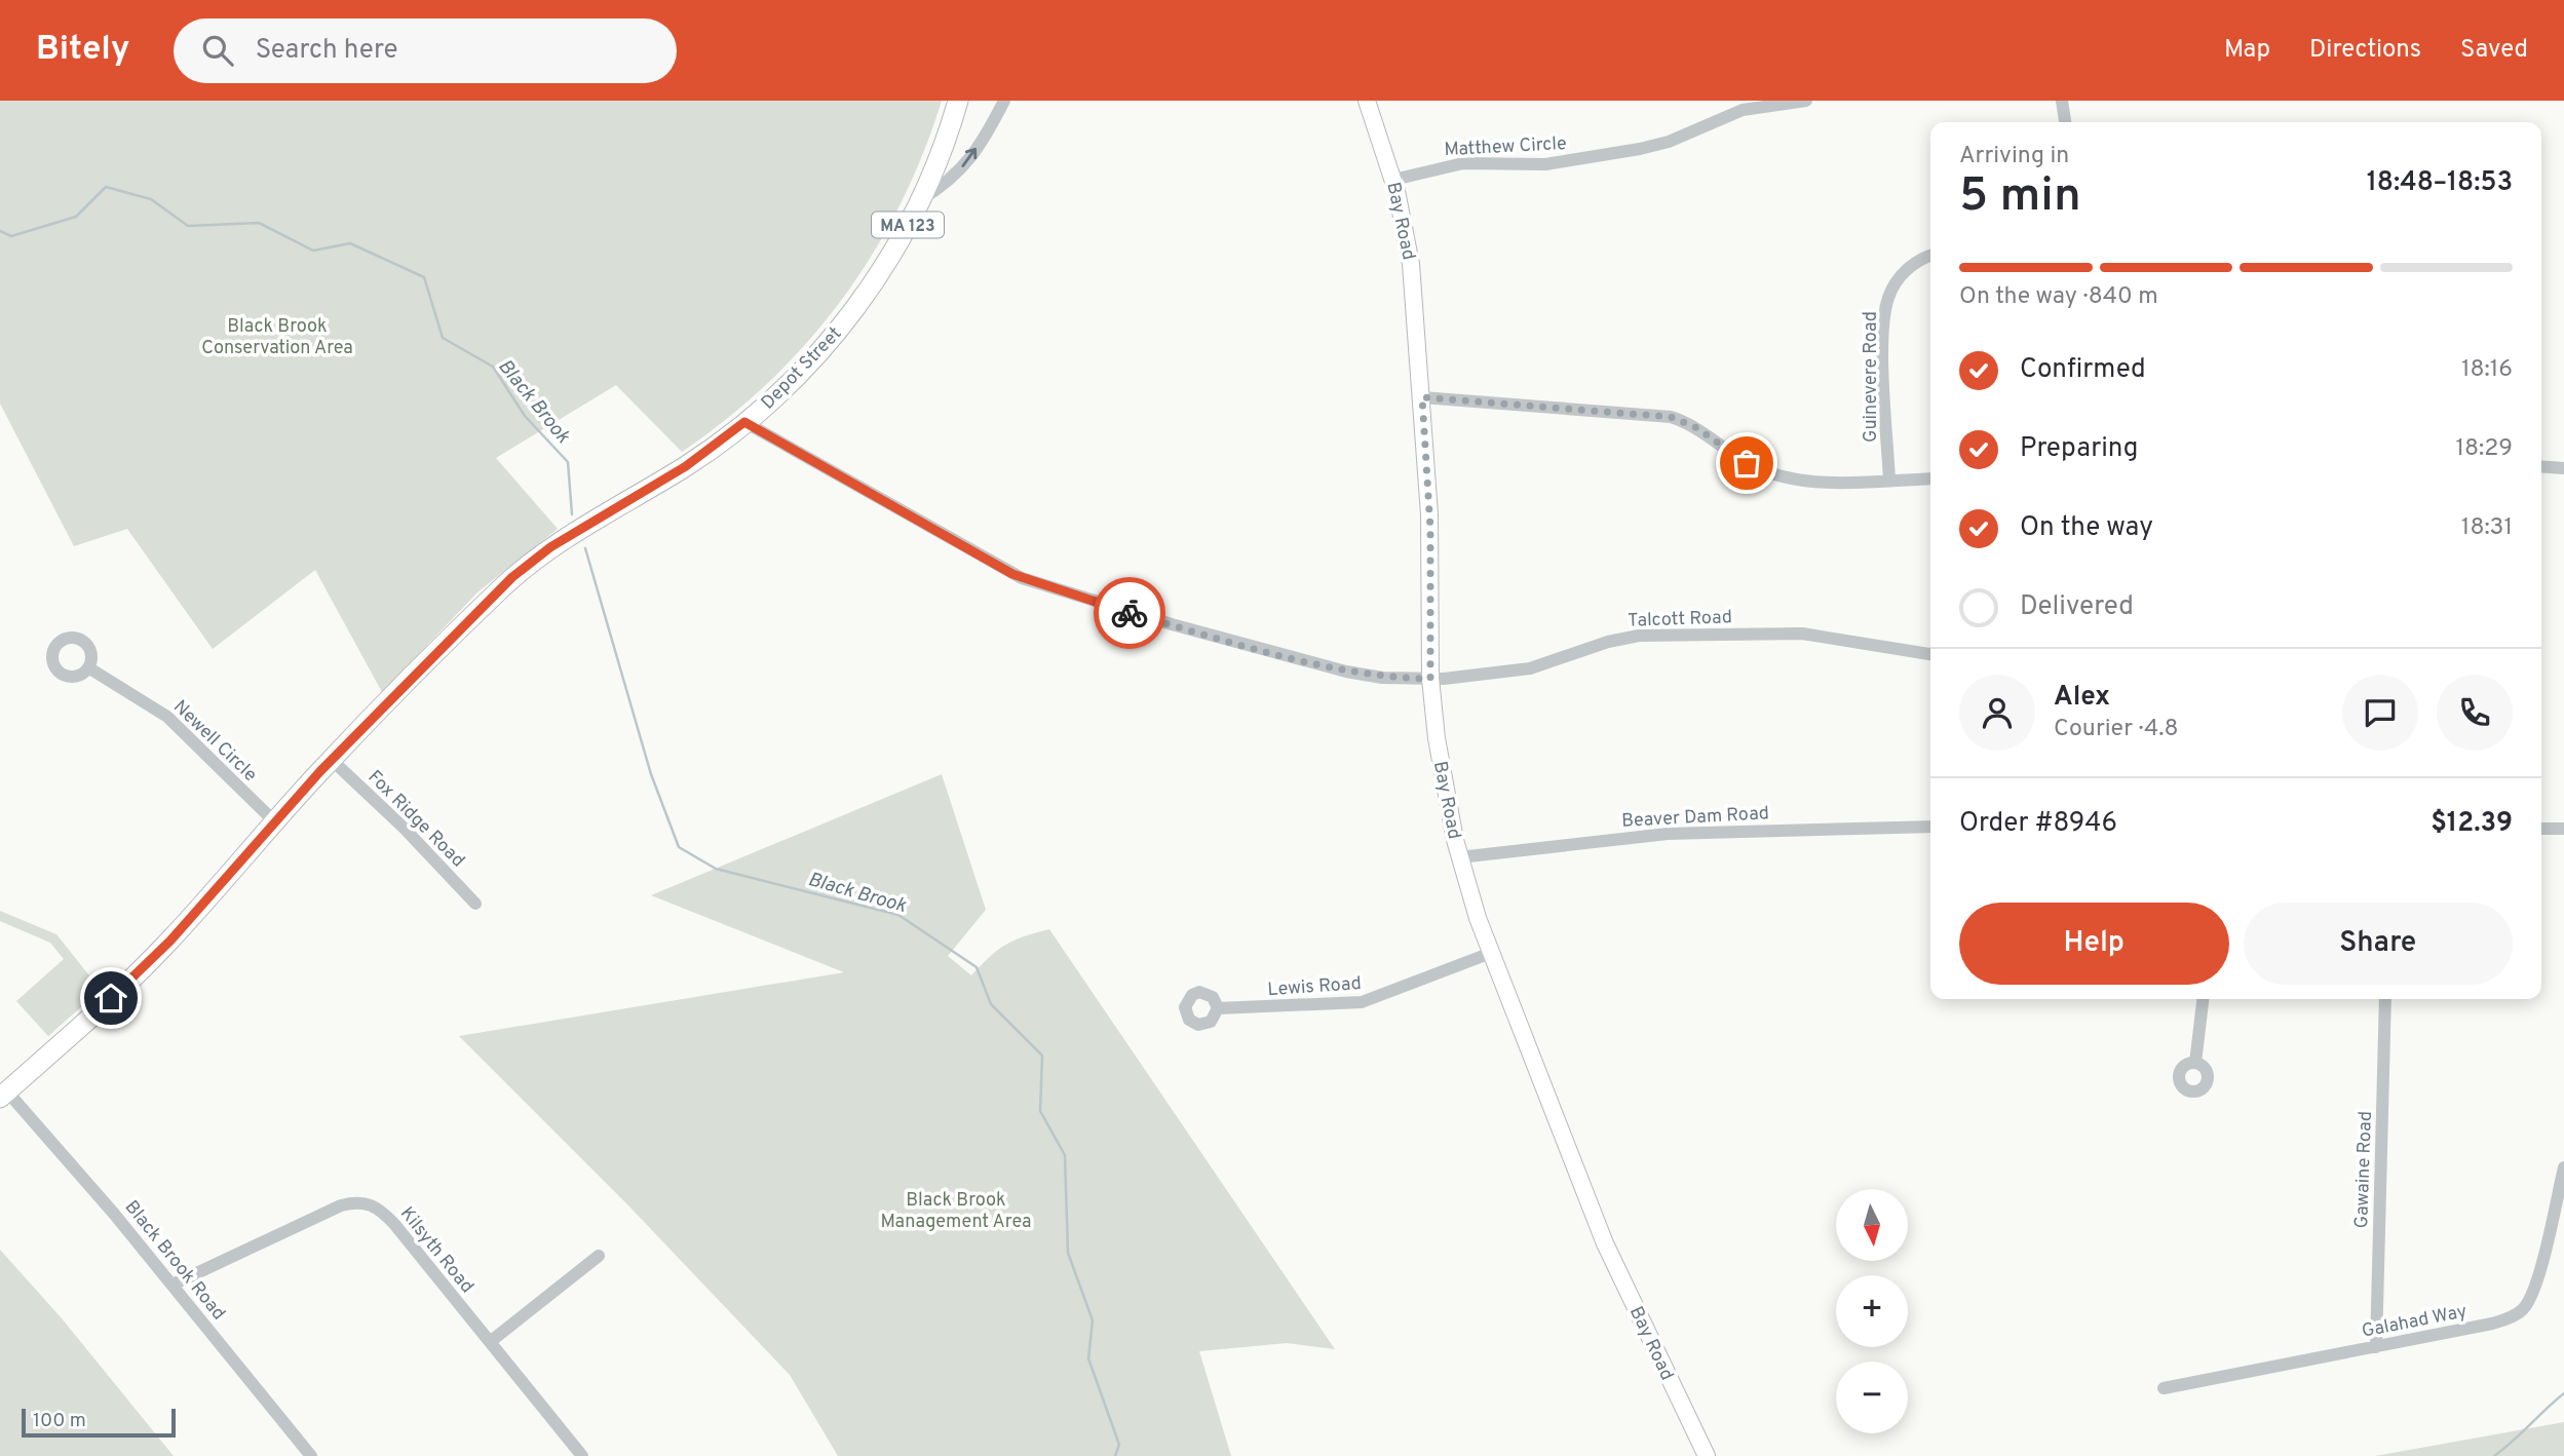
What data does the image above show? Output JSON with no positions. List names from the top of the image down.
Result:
{
  "streets": {
    "highway": ["MA 123", "Depot Street"],
    "main road": ["Bay Road"],
    "street": [
      "Matthew Circle",
      "Guinevere Road",
      "Talcott Road",
      "Newell Circle",
      "Beaver Dam Road",
      "Fox Ridge Road",
      "Lewis Road",
      "Gawaine Road",
      "Kilsyth Road",
      "Black Brook Road",
      "Galahad Way"
    ]
  },
  "crossings": [
    ["Matthew Circle", "Bay Road"],
    ["Bay Road", "Talcott Road"],
    ["Bay Road", "Beaver Dam Road"],
    ["Bay Road", "Lewis Road"],
    ["Depot Street", "Talcott Road"],
    ["Depot Street", "Newell Circle"],
    ["Depot Street", "Fox Ridge Road"],
    ["Depot Street", "Black Brook Road"],
    ["Gawaine Road", "Galahad Way"],
    ["Kilsyth Road", "Black Brook Road"]
  ],
  "water": ["Black Brook"],
  "parks": ["Black Brook Conservation Area", "Black Brook Management Area"],
  "scale_bar": "100 m",
  "north": "bottom",
  "page": {
    "header": "Bitely",
    "search": "Search here",
    "nav": ["Map", "Directions", "Saved"],
    "heading": ["5 min", "Arriving in", "18:48–18:53"],
    "panel": [
      "Alex",
      "Courier · 4.8",
      "Order #8946",
      "$12.39"
    ],
    "bar": "On the way · 840 m",
    "list": [
      ["Confirmed", "18:16"],
      ["Preparing", "18:29"],
      ["On the way", "18:31"],
      "Delivered"
    ],
    "buttons": ["Help", "Share"],
    "map_buttons": ["+", "−"],
    "scale": "100 m"
  }
}
